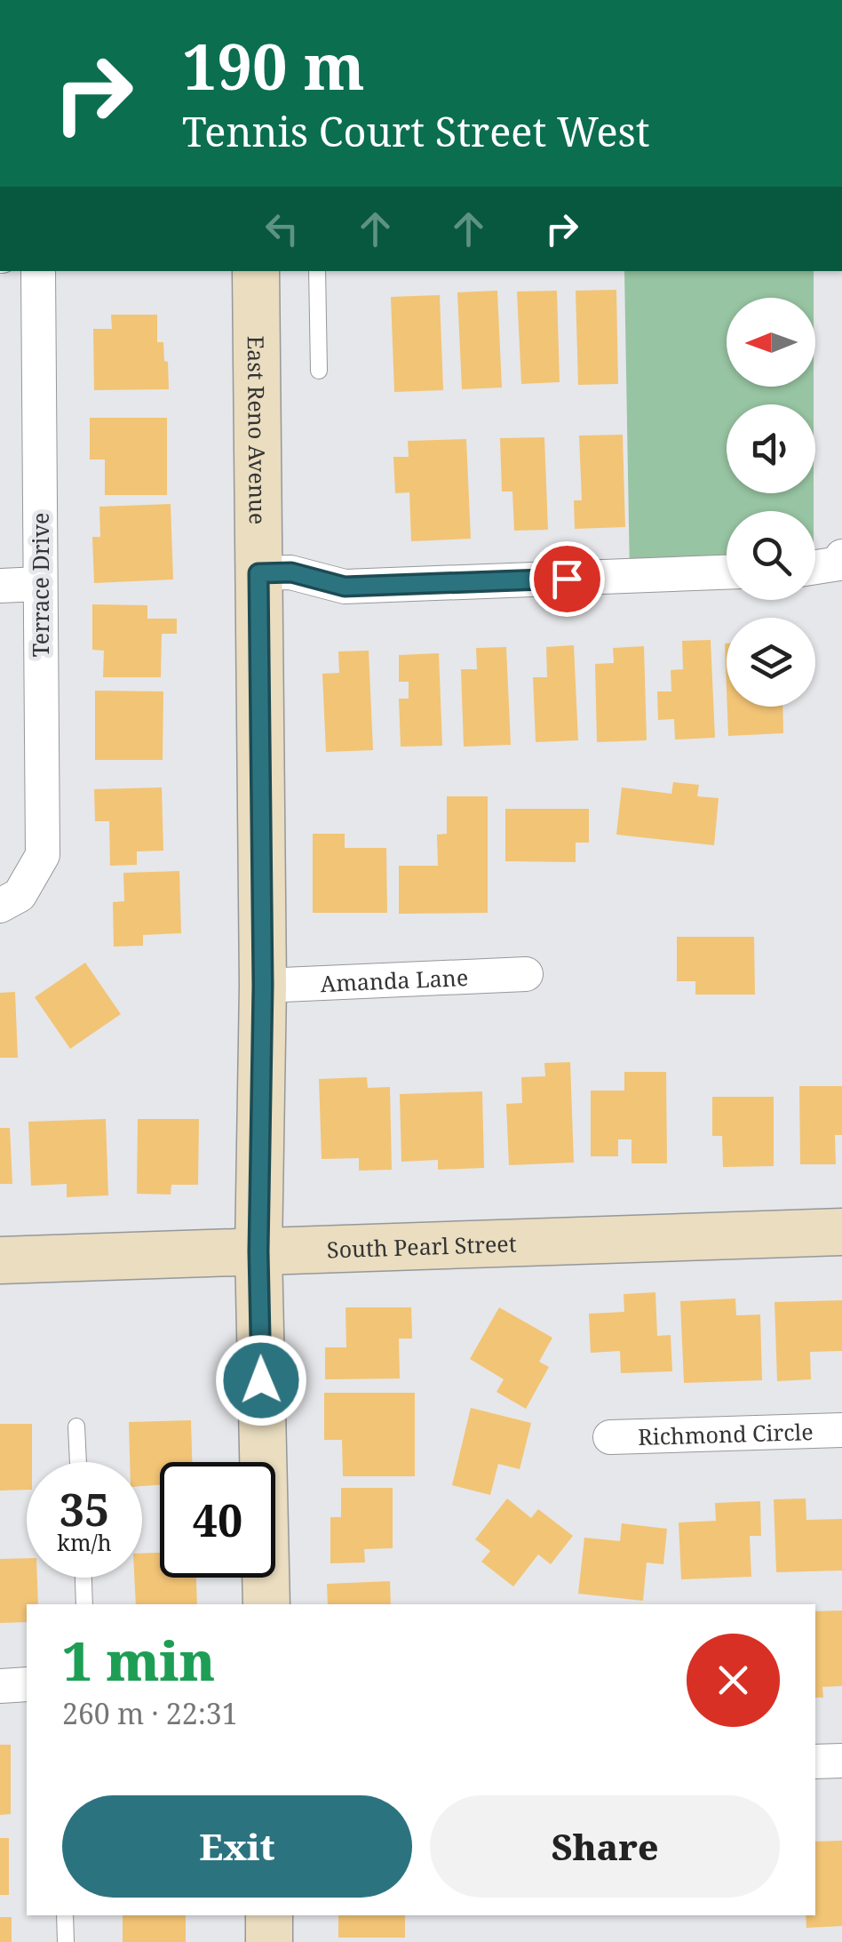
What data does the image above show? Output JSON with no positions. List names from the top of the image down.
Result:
{
  "streets": {
    "street": [
      "East Reno Avenue",
      "Terrace Drive",
      "Amanda Lane",
      "South Pearl Street",
      "Richmond Circle"
    ]
  },
  "crossings": [
    ["East Reno Avenue", "Amanda Lane"],
    ["East Reno Avenue", "South Pearl Street"]
  ],
  "north": "left",
  "page": {
    "turn": ["190 m", "Tennis Court Street West"],
    "speed": "35 km/h",
    "limit": "40",
    "heading": ["1 min", "260 m · 22:31"],
    "buttons": ["Exit", "Share"]
  }
}
